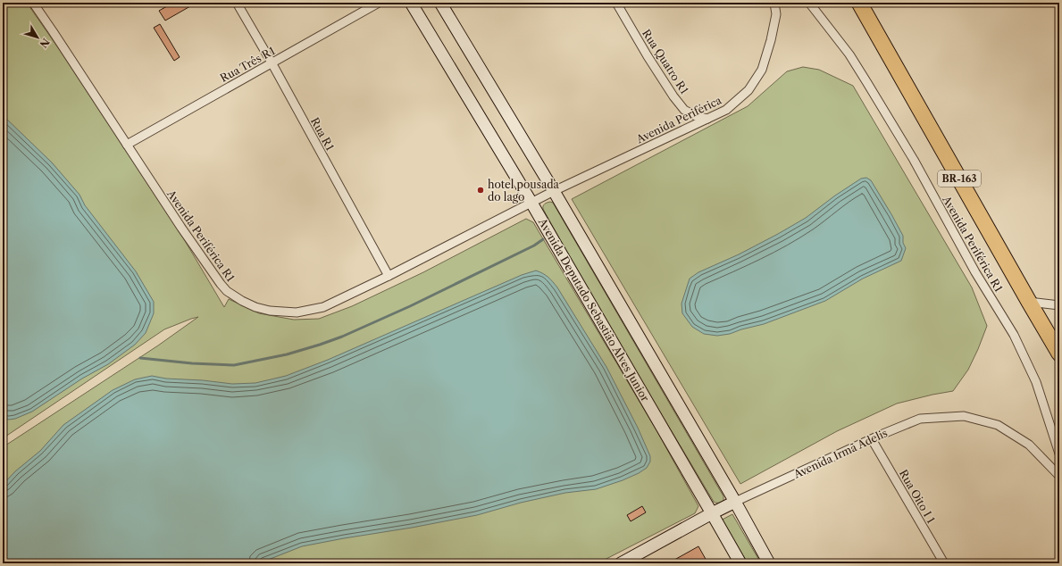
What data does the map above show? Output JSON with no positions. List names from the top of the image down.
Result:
{
  "streets": {
    "highway": ["BR-163"],
    "street": [
      "Rua Quatro R1",
      "Rua Três R1",
      "Avenida Periférica",
      "Rua R1",
      "Avenida Periférica R1",
      "Avenida Deputado Sebastião Alves Junior",
      "Avenida Irmã Adelis",
      "Rua Oito I 1"
    ]
  },
  "crossings": [
    ["Rua Quatro R1", "Avenida Periférica"],
    ["Rua Três R1", "Rua R1"],
    ["Rua Três R1", "Avenida Periférica R1"],
    ["Avenida Periférica", "Avenida Periférica R1"],
    ["Avenida Periférica", "Avenida Deputado Sebastião Alves Junior"],
    ["Rua R1", "Avenida Periférica R1"],
    ["Avenida Periférica R1", "Avenida Deputado Sebastião Alves Junior"],
    ["Avenida Deputado Sebastião Alves Junior", "Avenida Irmã Adelis"],
    ["Avenida Irmã Adelis", "Rua Oito I 1"]
  ],
  "places": ["hotel pousada do lago"],
  "north": "bottom right"
}
